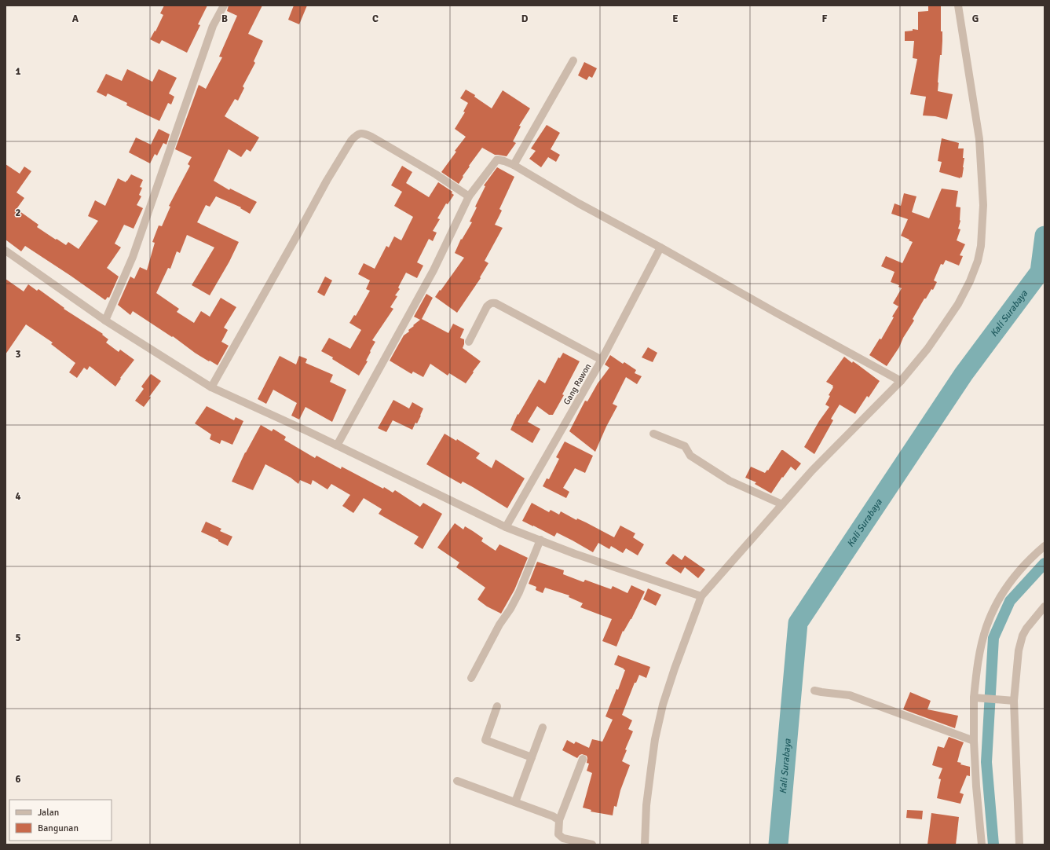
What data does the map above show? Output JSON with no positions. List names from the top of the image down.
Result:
{
  "streets": {
    "street": ["Gang Rawon"]
  },
  "water": ["Kali Surabaya"],
  "legend": ["Jalan", "Bangunan"],
  "grid": {
    "columns": [
      "A",
      "B",
      "C",
      "D",
      "E",
      "F",
      "G"
    ],
    "rows": [
      "1",
      "2",
      "3",
      "4",
      "5",
      "6"
    ]
  }
}
